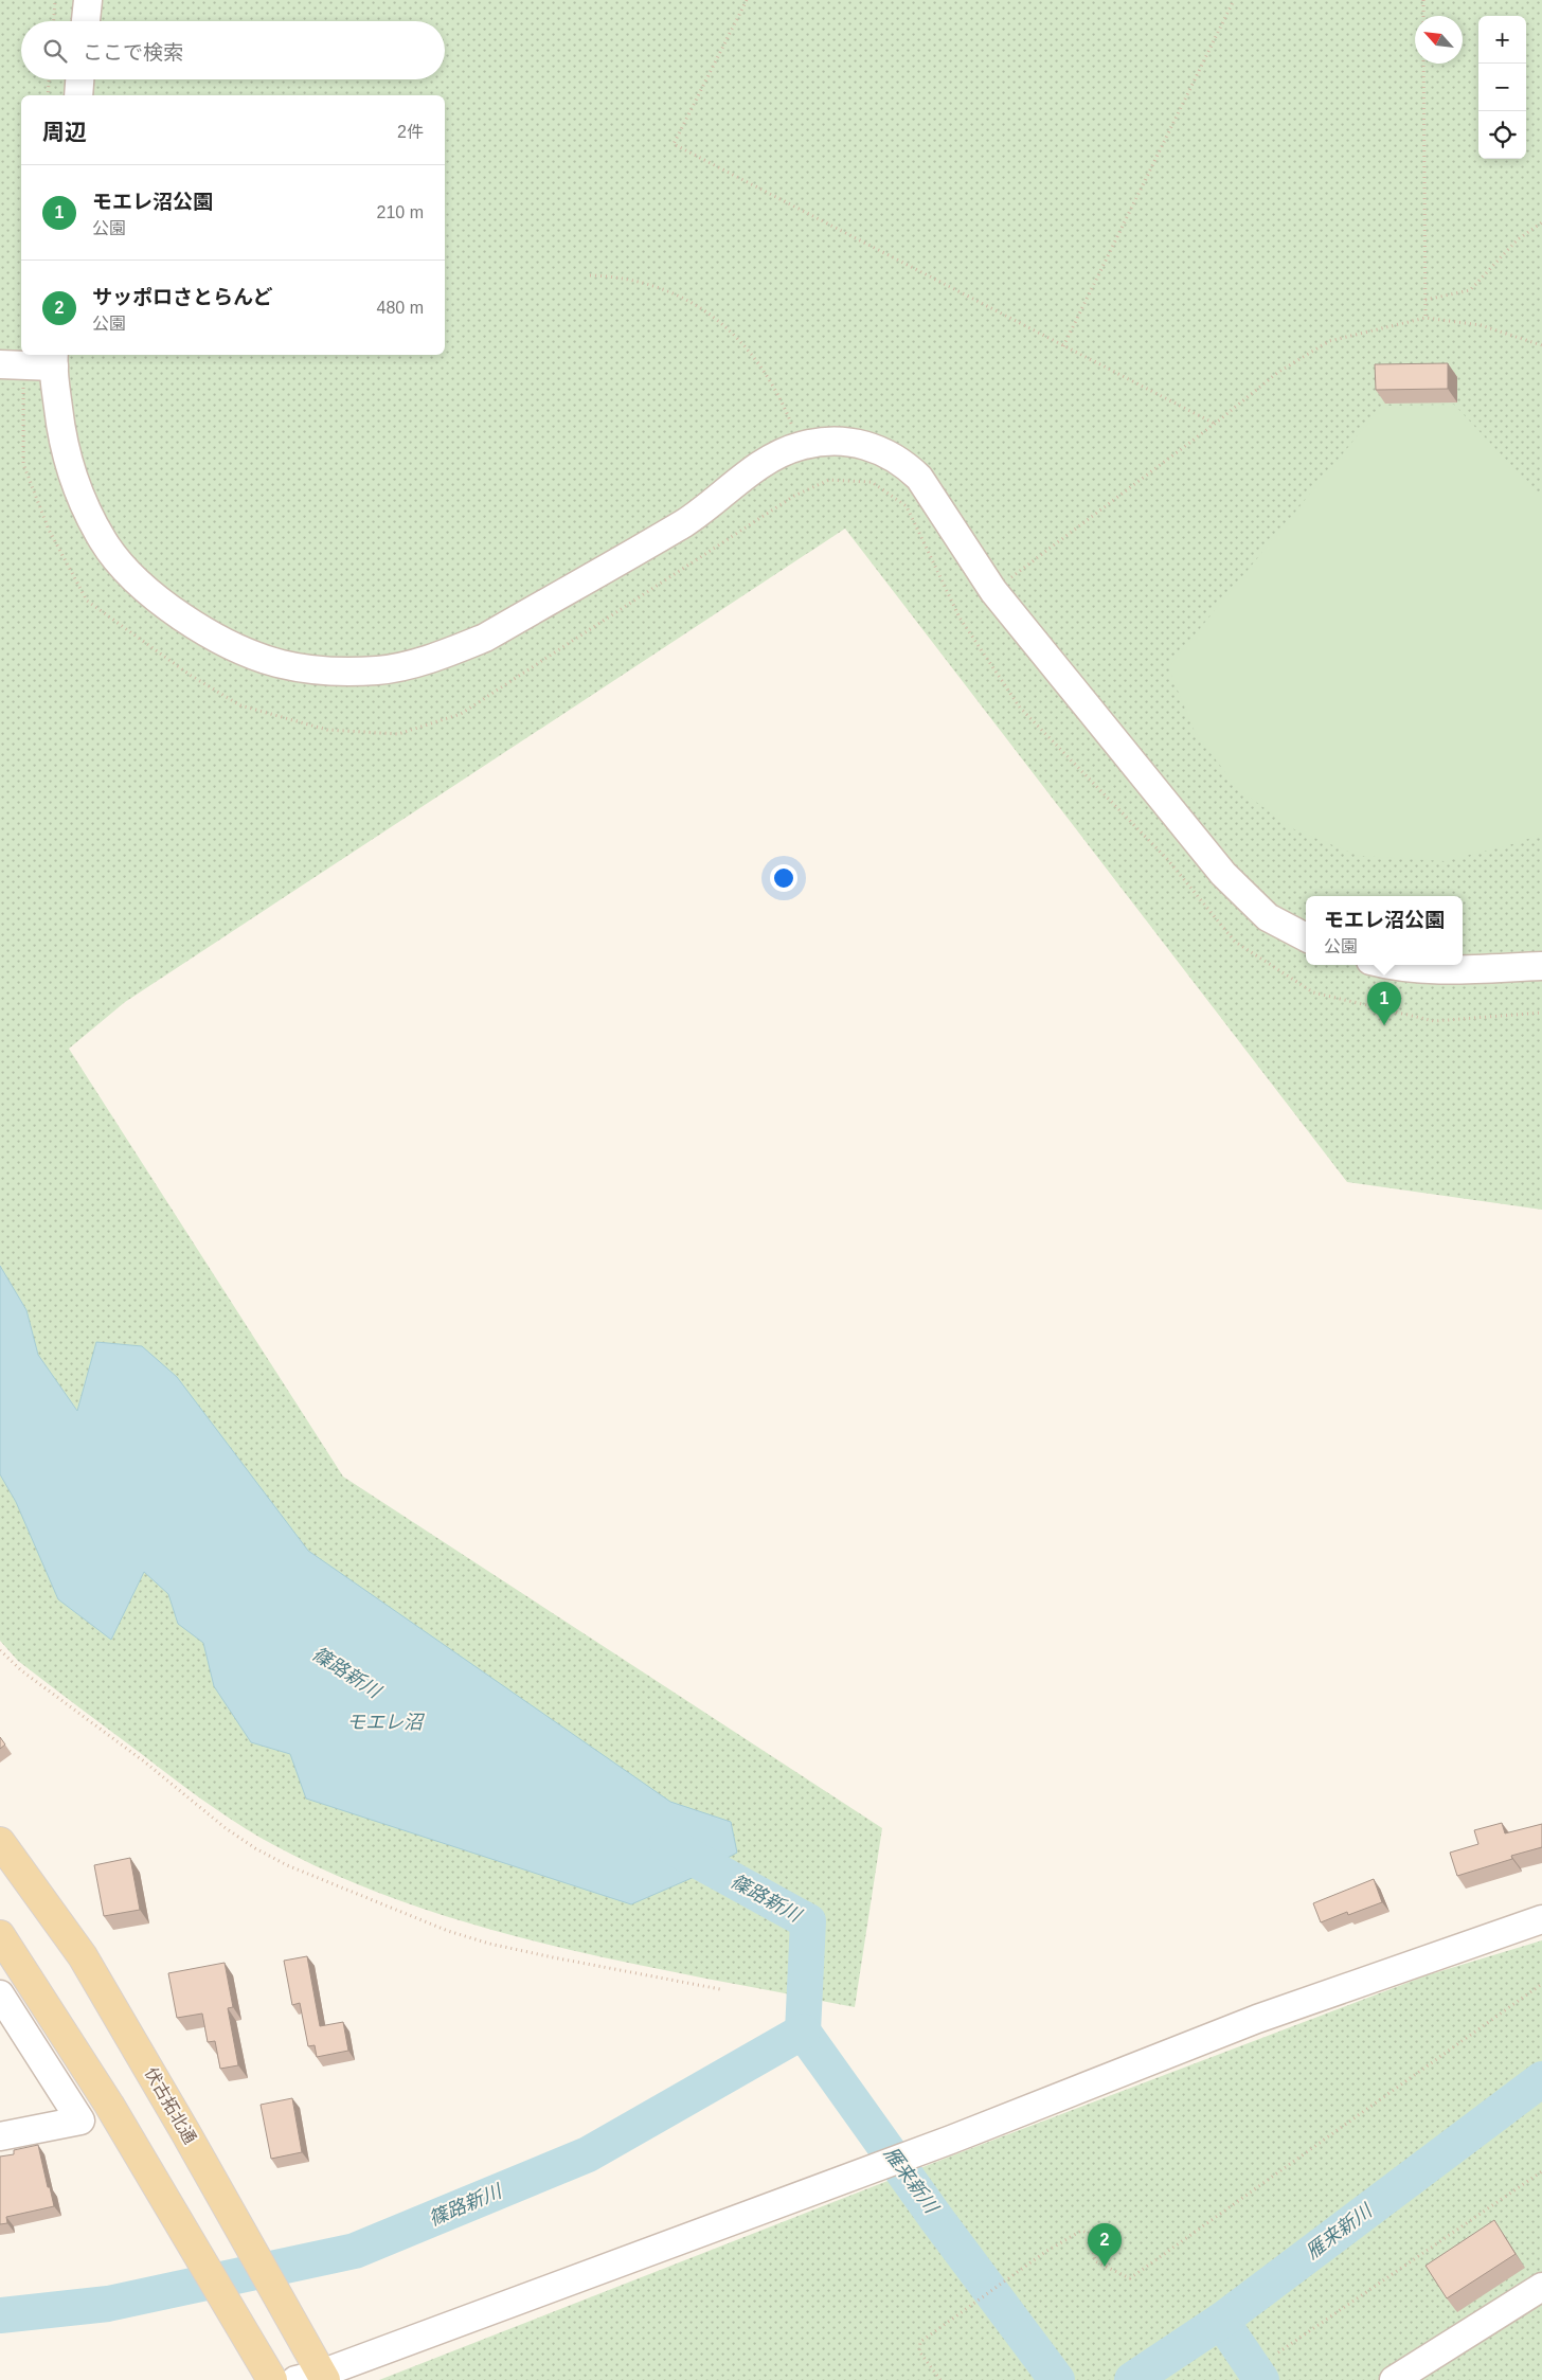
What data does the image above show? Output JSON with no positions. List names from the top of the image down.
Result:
{
  "streets": {
    "main road": ["伏古拓北通"]
  },
  "water": ["篠路新川", "モエレ沼", "雁来新川"],
  "north": "top left",
  "page": {
    "map_buttons": ["+", "−"],
    "search": "ここで検索",
    "heading": ["周辺", "2件"],
    "list": [
      {
        "mark": "1",
        "name": "モエレ沼公園",
        "note": "公園",
        "value": "210 m"
      },
      {
        "mark": "2",
        "name": "サッポロさとらんど",
        "note": "公園",
        "value": "480 m"
      }
    ],
    "popup": ["モエレ沼公園", "公園"],
    "pins": ["1", "2"]
  }
}
